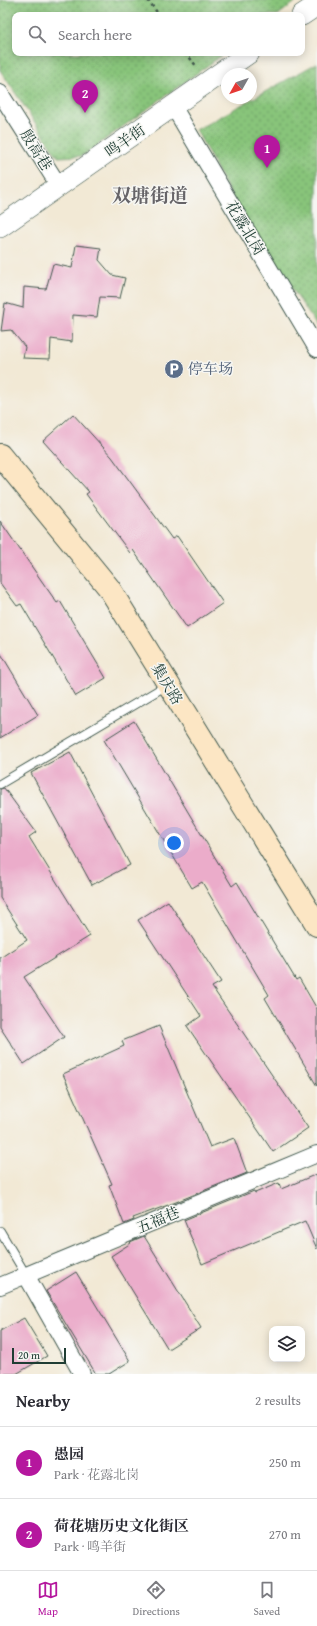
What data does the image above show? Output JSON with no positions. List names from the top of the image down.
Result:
{
  "streets": {
    "main road": ["集庆路"],
    "street": [
      "鸣羊街",
      "殷高巷",
      "花露北岗",
      "五福巷"
    ]
  },
  "crossings": [
    ["鸣羊街", "殷高巷"],
    ["鸣羊街", "花露北岗"]
  ],
  "districts": ["双塘街道"],
  "places": {
    "parking": ["停车场"]
  },
  "scale_bar": "20 m",
  "north": "bottom left",
  "page": {
    "search": "Search here",
    "pins": ["2", "1"],
    "scale": "20 m",
    "heading": ["Nearby", "2 results"],
    "list": [
      {
        "mark": "1",
        "name": "愚园",
        "note": "Park · 花露北岗",
        "value": "250 m"
      },
      {
        "mark": "2",
        "name": "荷花塘历史文化街区",
        "note": "Park · 鸣羊街",
        "value": "270 m"
      }
    ],
    "nav": ["Map", "Directions", "Saved"]
  }
}
